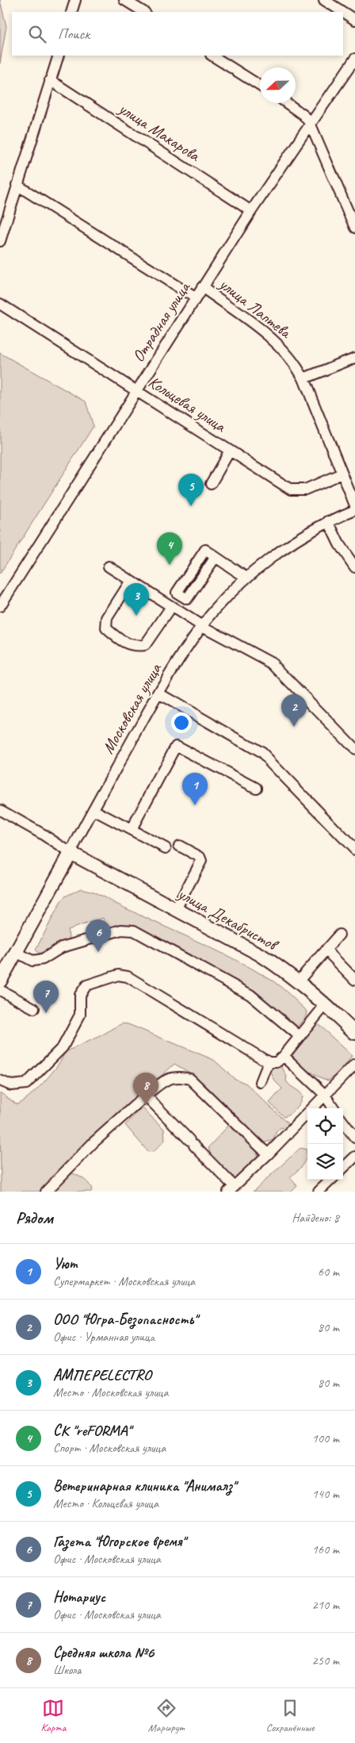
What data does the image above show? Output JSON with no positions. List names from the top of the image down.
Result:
{
  "streets": {
    "main road": ["Московская улица", "улица Декабристов"],
    "street": [
      "улица Макарова",
      "улица Лаптева",
      "Отрадная улица",
      "Кольцевая улица"
    ]
  },
  "crossings": [
    ["улица Макарова", "Отрадная улица"],
    ["улица Лаптева", "Отрадная улица"],
    ["улица Лаптева", "Кольцевая улица"],
    ["Отрадная улица", "Кольцевая улица"],
    ["Московская улица", "улица Декабристов"]
  ],
  "north": "left",
  "page": {
    "search": "Поиск",
    "pins": [
      "5",
      "4",
      "3",
      "2",
      "1",
      "6",
      "7",
      "8"
    ],
    "heading": ["Рядом", "Найдено: 8"],
    "list": [
      {
        "mark": "1",
        "name": "Уют",
        "note": "Супермаркет · Московская улица",
        "value": "60 m"
      },
      {
        "mark": "2",
        "name": "ООО \"Югра-Безопасность\"",
        "note": "Офис · Урманная улица",
        "value": "80 m"
      },
      {
        "mark": "3",
        "name": "АМПЕРELECTRO",
        "note": "Место · Московская улица",
        "value": "80 m"
      },
      {
        "mark": "4",
        "name": "СК \"reFORMA\"",
        "note": "Спорт · Московская улица",
        "value": "100 m"
      },
      {
        "mark": "5",
        "name": "Ветеринарная клиника \"Анималз\"",
        "note": "Место · Кольцевая улица",
        "value": "140 m"
      },
      {
        "mark": "6",
        "name": "Газета \"Югорское время\"",
        "note": "Офис · Московская улица",
        "value": "160 m"
      },
      {
        "mark": "7",
        "name": "Нотариус",
        "note": "Офис · Московская улица",
        "value": "210 m"
      },
      {
        "mark": "8",
        "name": "Средняя школа №6",
        "note": "Школа",
        "value": "250 m"
      }
    ],
    "nav": ["Карта", "Маршрут", "Сохранённые"]
  }
}
